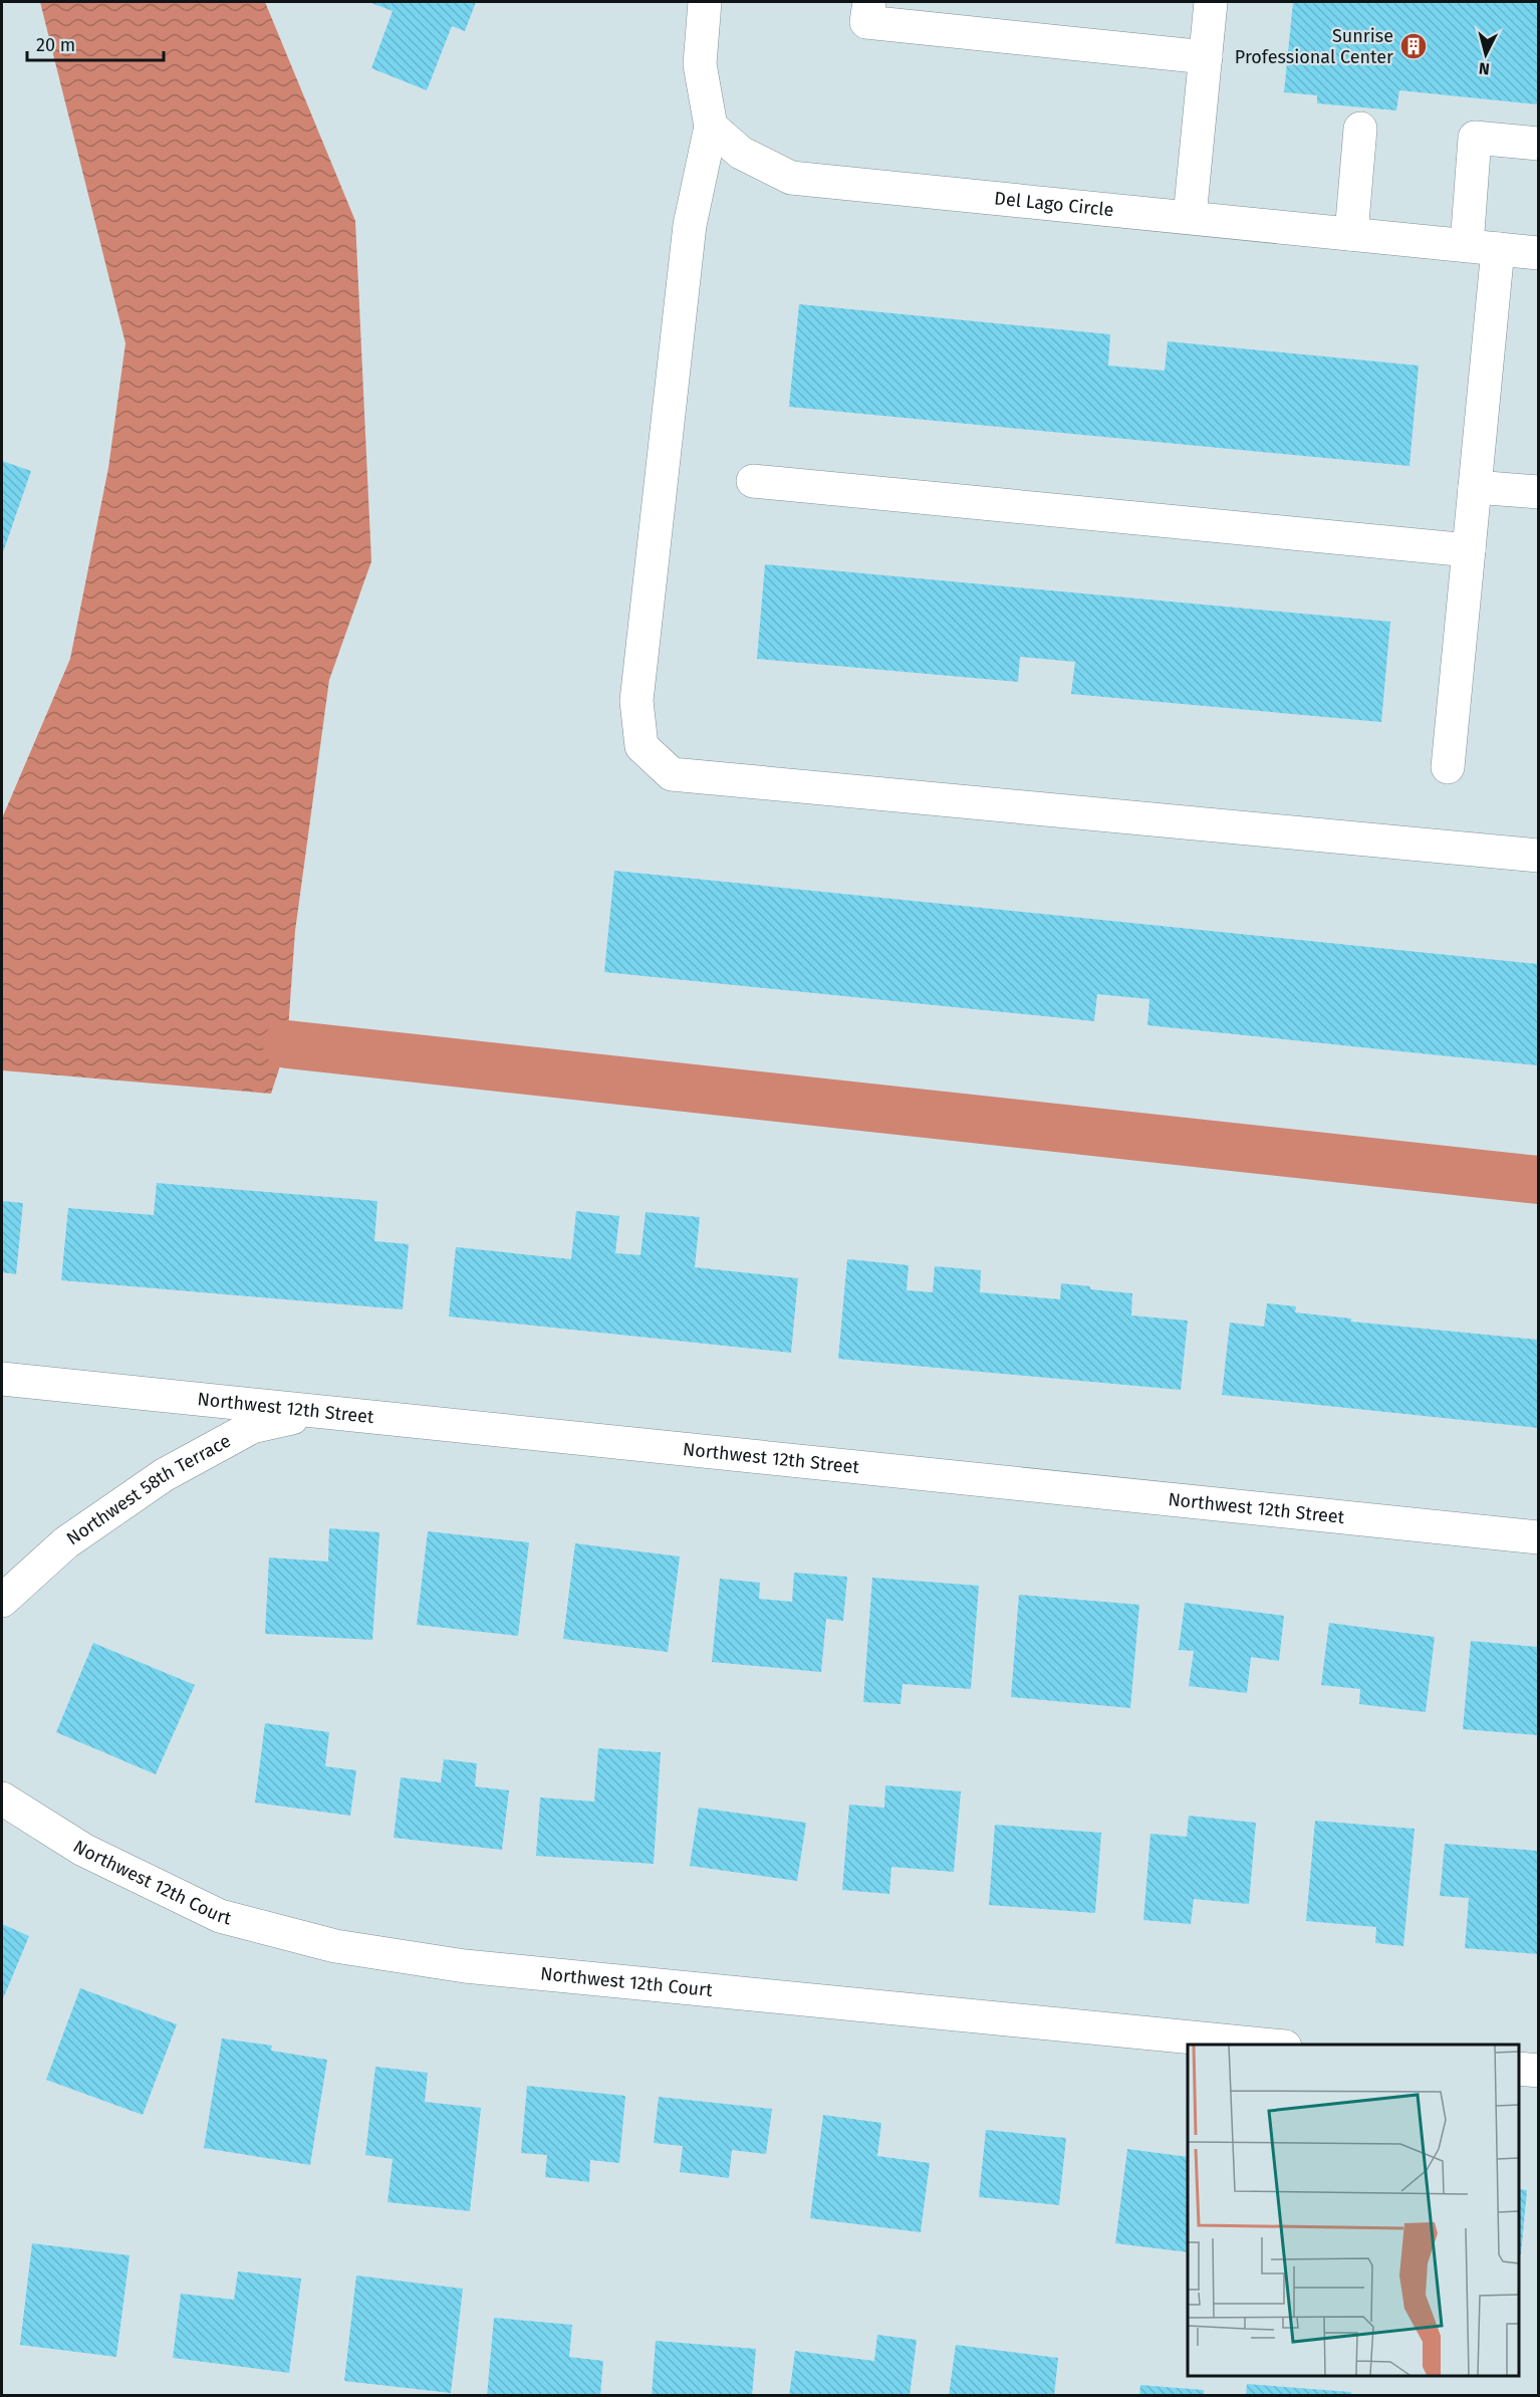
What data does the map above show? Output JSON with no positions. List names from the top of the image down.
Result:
{
  "streets": {
    "street": [
      "Del Lago Circle",
      "Northwest 12th Street",
      "Northwest 58th Terrace",
      "Northwest 12th Court"
    ]
  },
  "crossings": [
    ["Northwest 12th Street", "Northwest 58th Terrace"]
  ],
  "places": {
    "building": ["Sunrise Professional Center"]
  },
  "scale_bar": "20 m",
  "north": "bottom"
}
